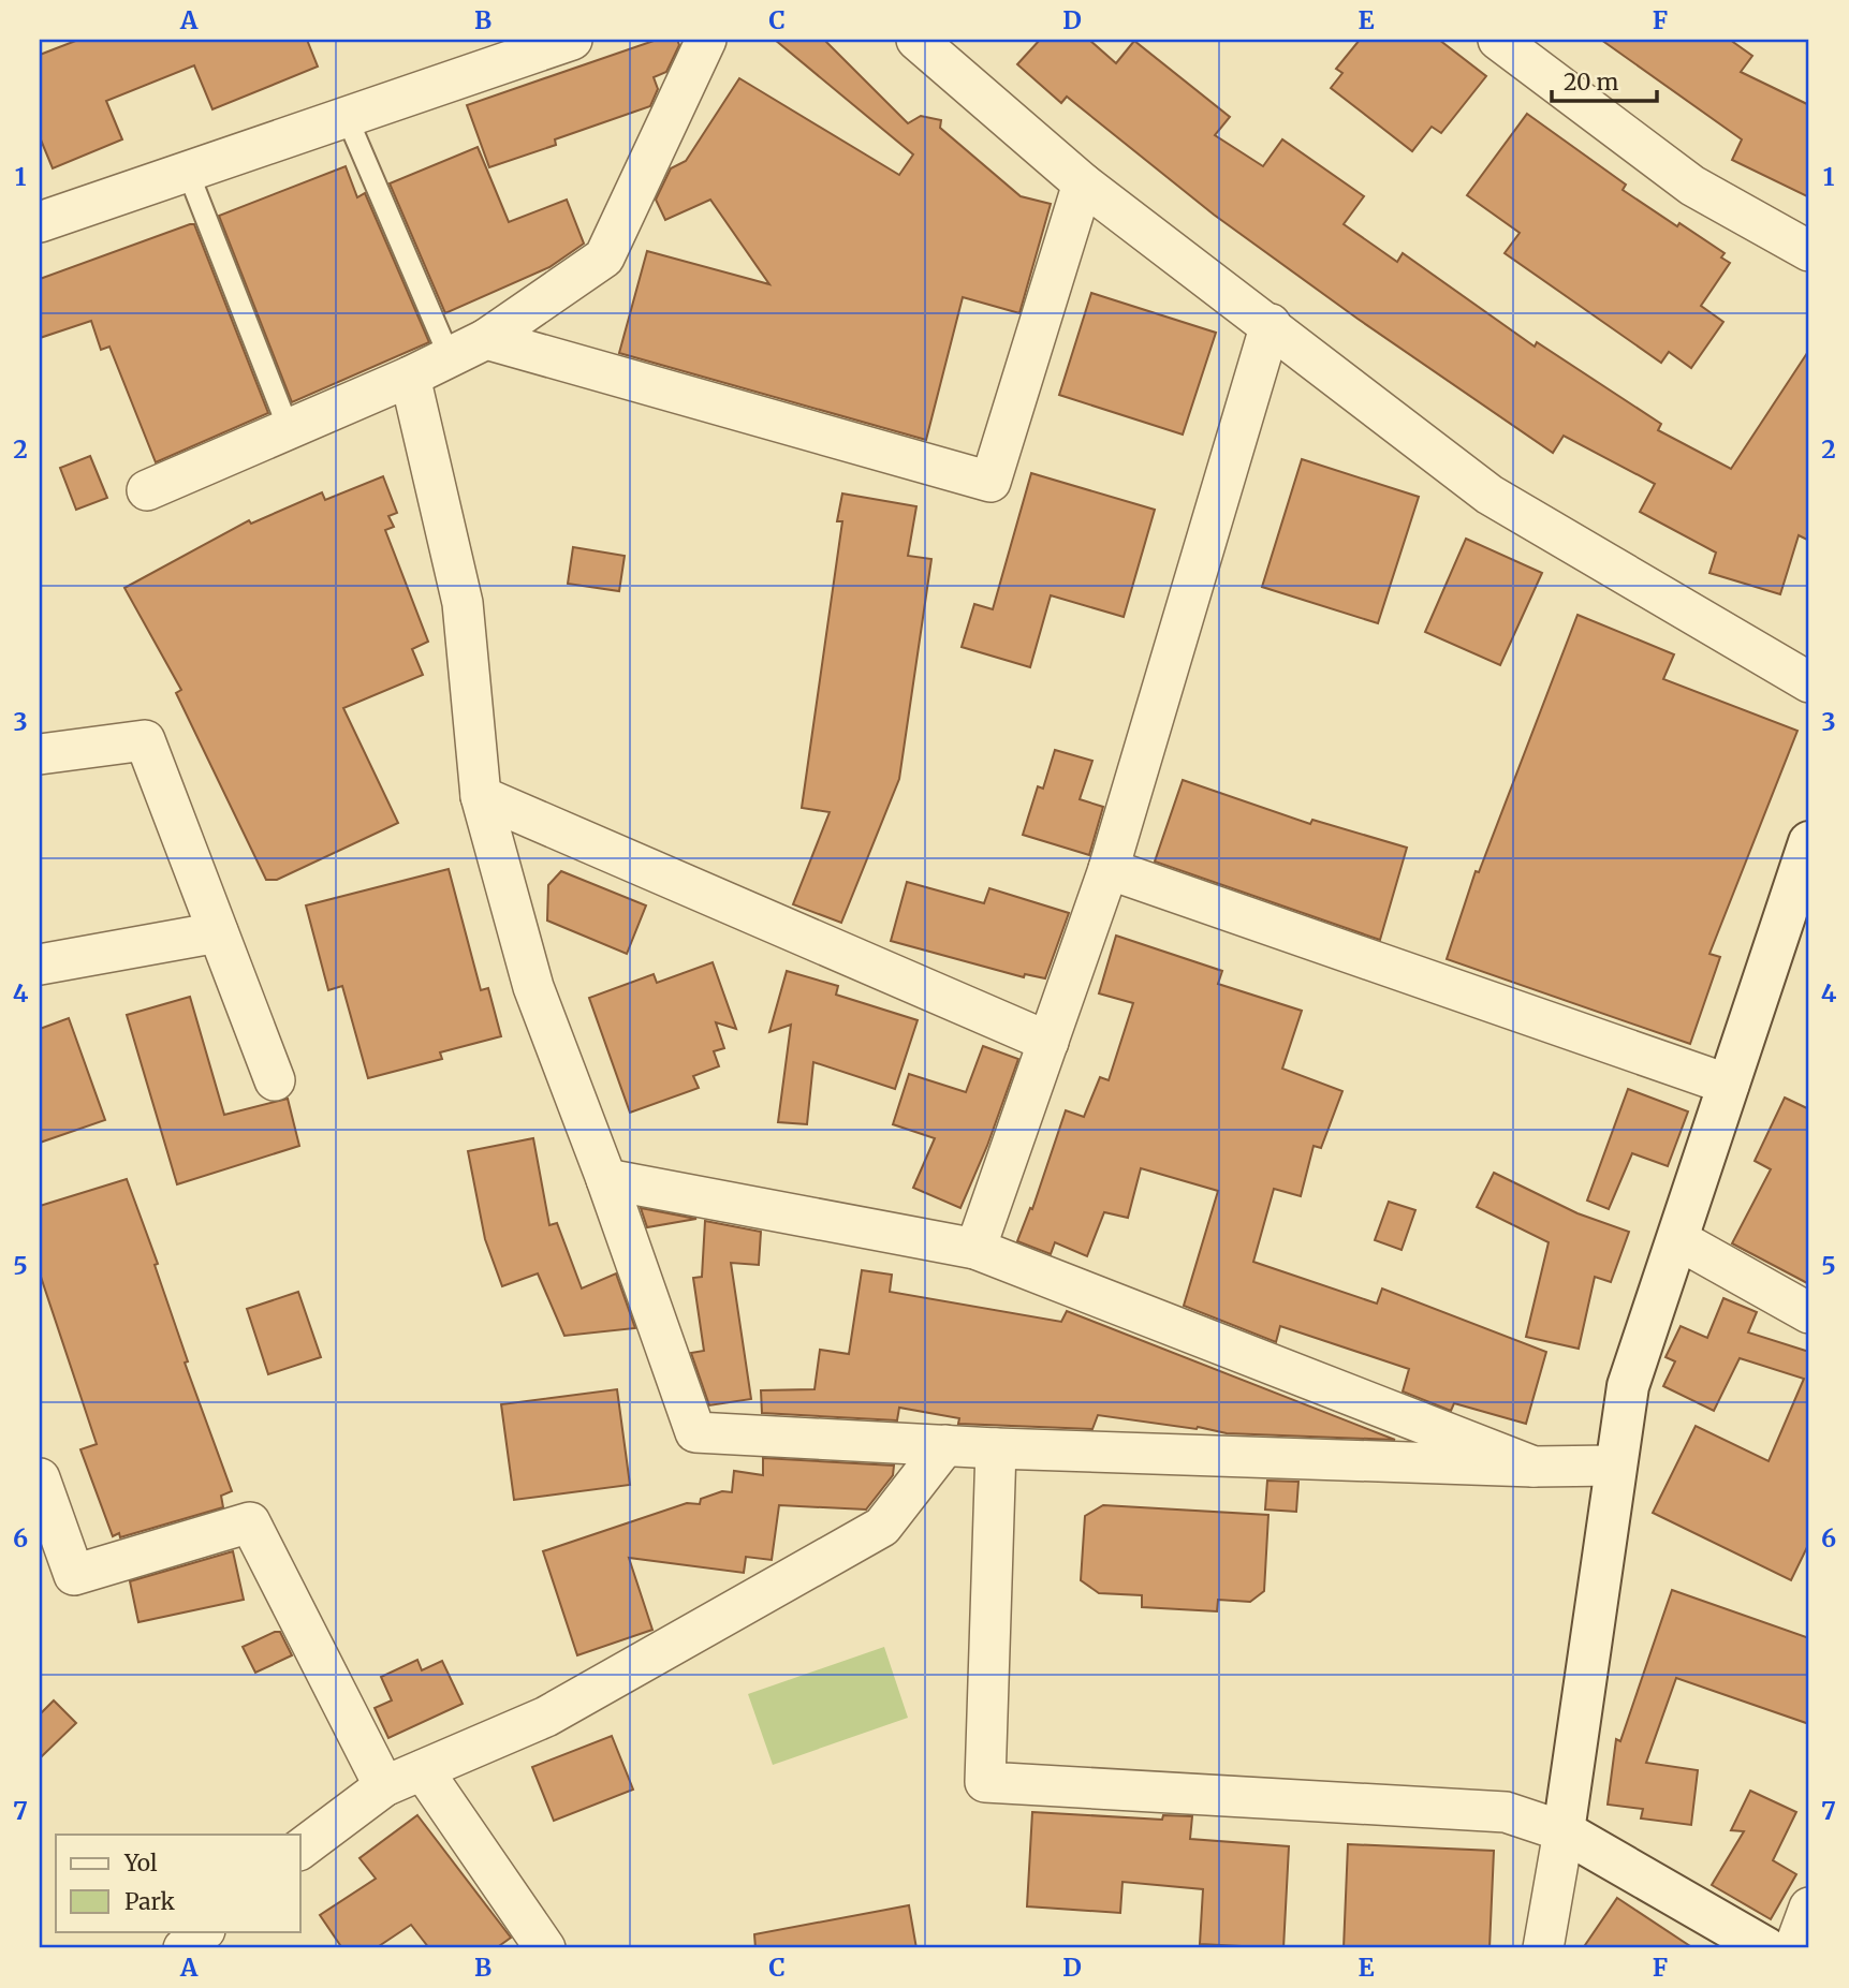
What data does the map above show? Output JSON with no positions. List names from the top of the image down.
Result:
{
  "legend": ["Yol", "Park"],
  "scale_bar": "20 m",
  "grid": {
    "columns": [
      "A",
      "B",
      "C",
      "D",
      "E",
      "F"
    ],
    "rows": [
      "1",
      "2",
      "3",
      "4",
      "5",
      "6",
      "7"
    ]
  }
}
